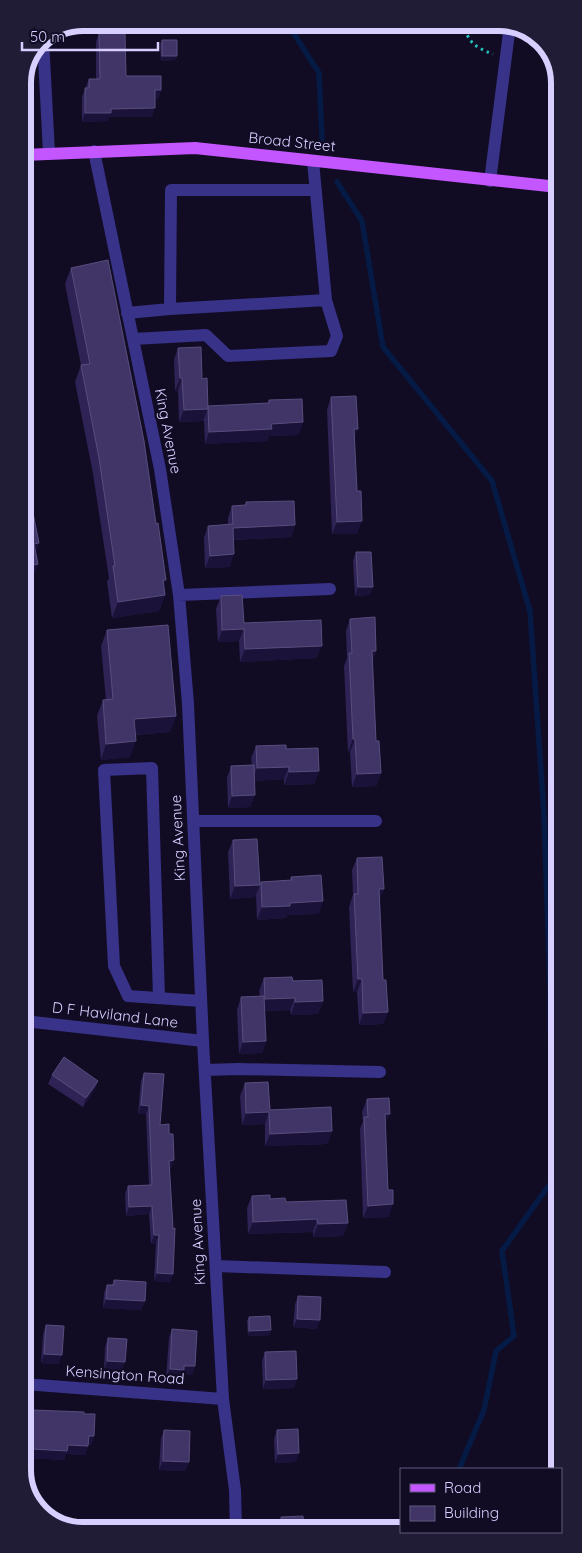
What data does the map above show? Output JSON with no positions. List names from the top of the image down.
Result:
{
  "streets": {
    "main road": ["Broad Street"],
    "street": ["King Avenue", "D F Haviland Lane", "Kensington Road"]
  },
  "crossings": [
    ["Broad Street", "King Avenue"],
    ["King Avenue", "D F Haviland Lane"],
    ["King Avenue", "Kensington Road"]
  ],
  "legend": ["Road", "Building"],
  "scale_bar": "50 m"
}
